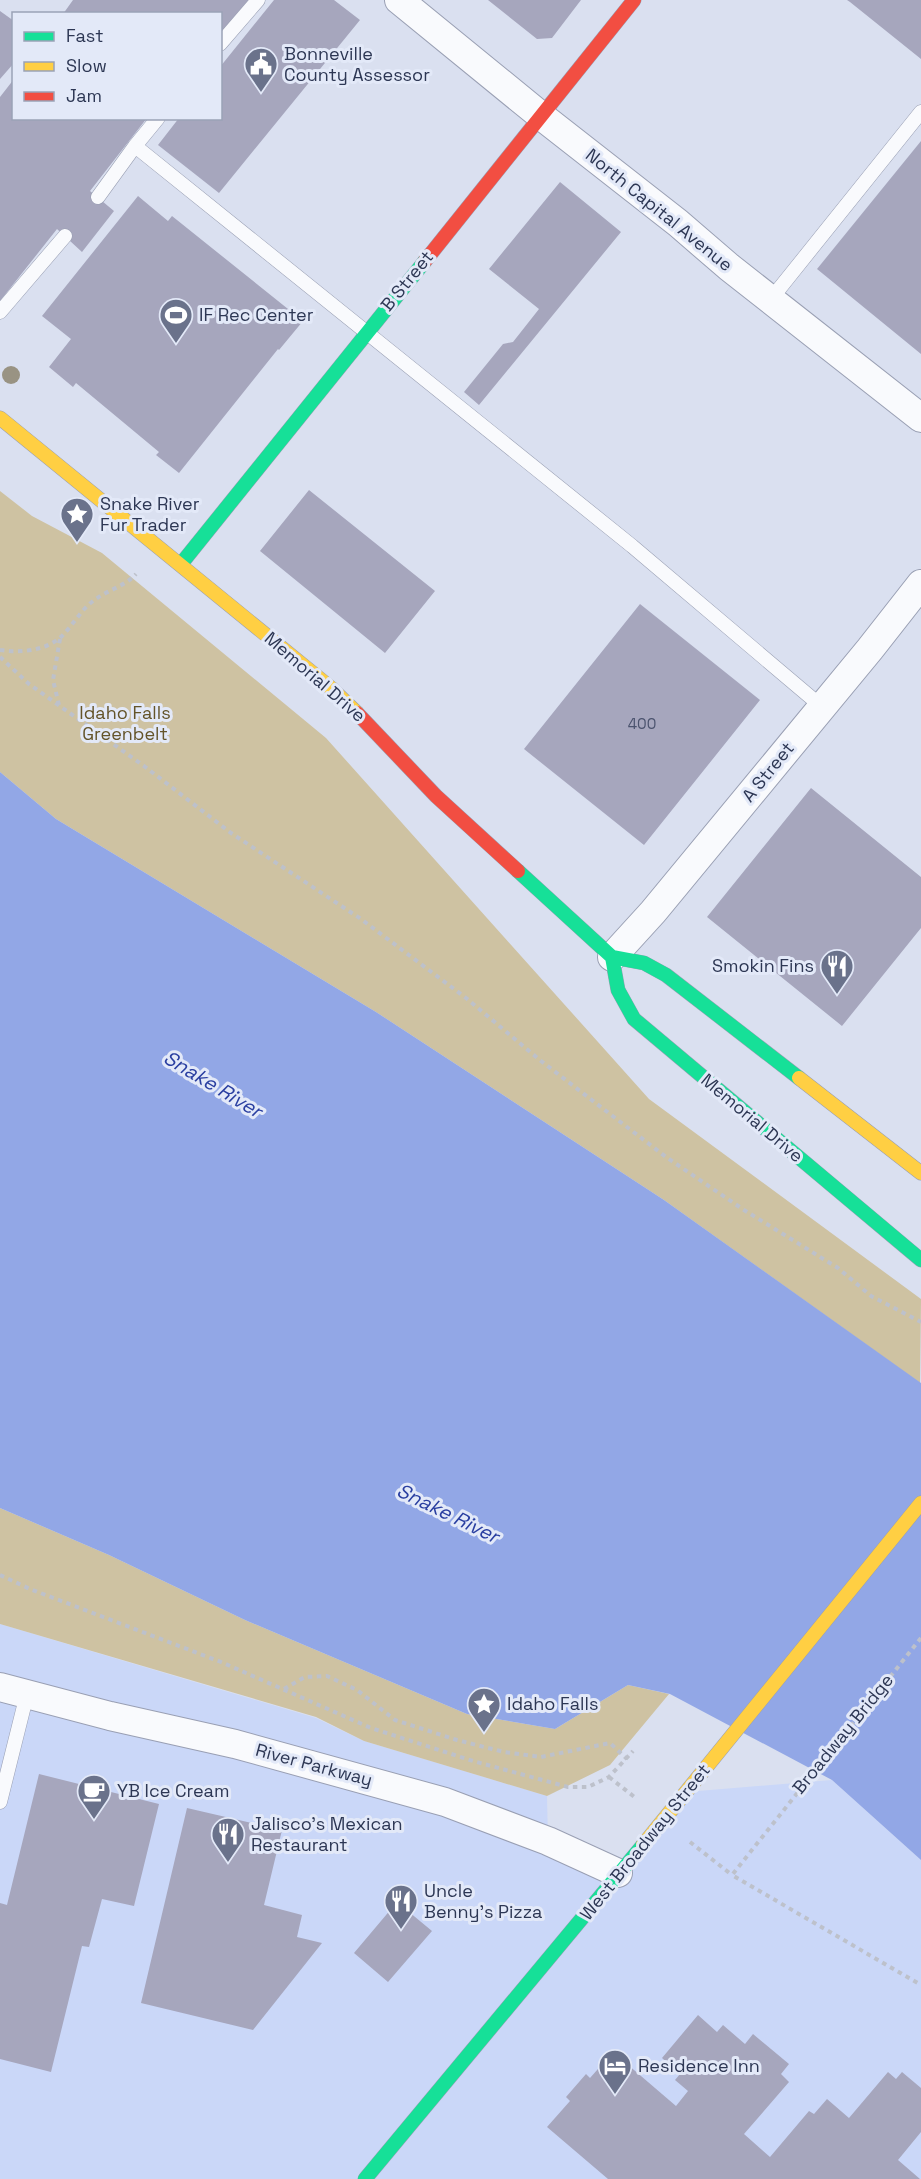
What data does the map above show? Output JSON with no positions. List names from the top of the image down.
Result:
{
  "streets": {
    "main road": ["B Street", "Memorial Drive", "West Broadway Street"],
    "street": ["North Capital Avenue", "A Street", "River Parkway"],
    "path": ["Broadway Bridge"]
  },
  "crossings": [
    ["North Capital Avenue", "B Street"],
    ["B Street", "Memorial Drive"],
    ["Memorial Drive", "A Street"],
    ["River Parkway", "West Broadway Street"]
  ],
  "water": ["Snake River"],
  "parks": ["Idaho Falls Greenbelt"],
  "places": {
    "public building": ["Bonneville County Assessor"],
    "sports": ["IF Rec Center"],
    "place": ["Snake River Fur Trader", "Idaho Falls"],
    "restaurant": ["Smokin Fins", "Jalisco's Mexican Restaurant", "Uncle Benny's Pizza"],
    "cafe": ["YB Ice Cream"],
    "hotel": ["Residence Inn"]
  },
  "house_numbers": ["400"],
  "legend": ["Fast", "Slow", "Jam"]
}
